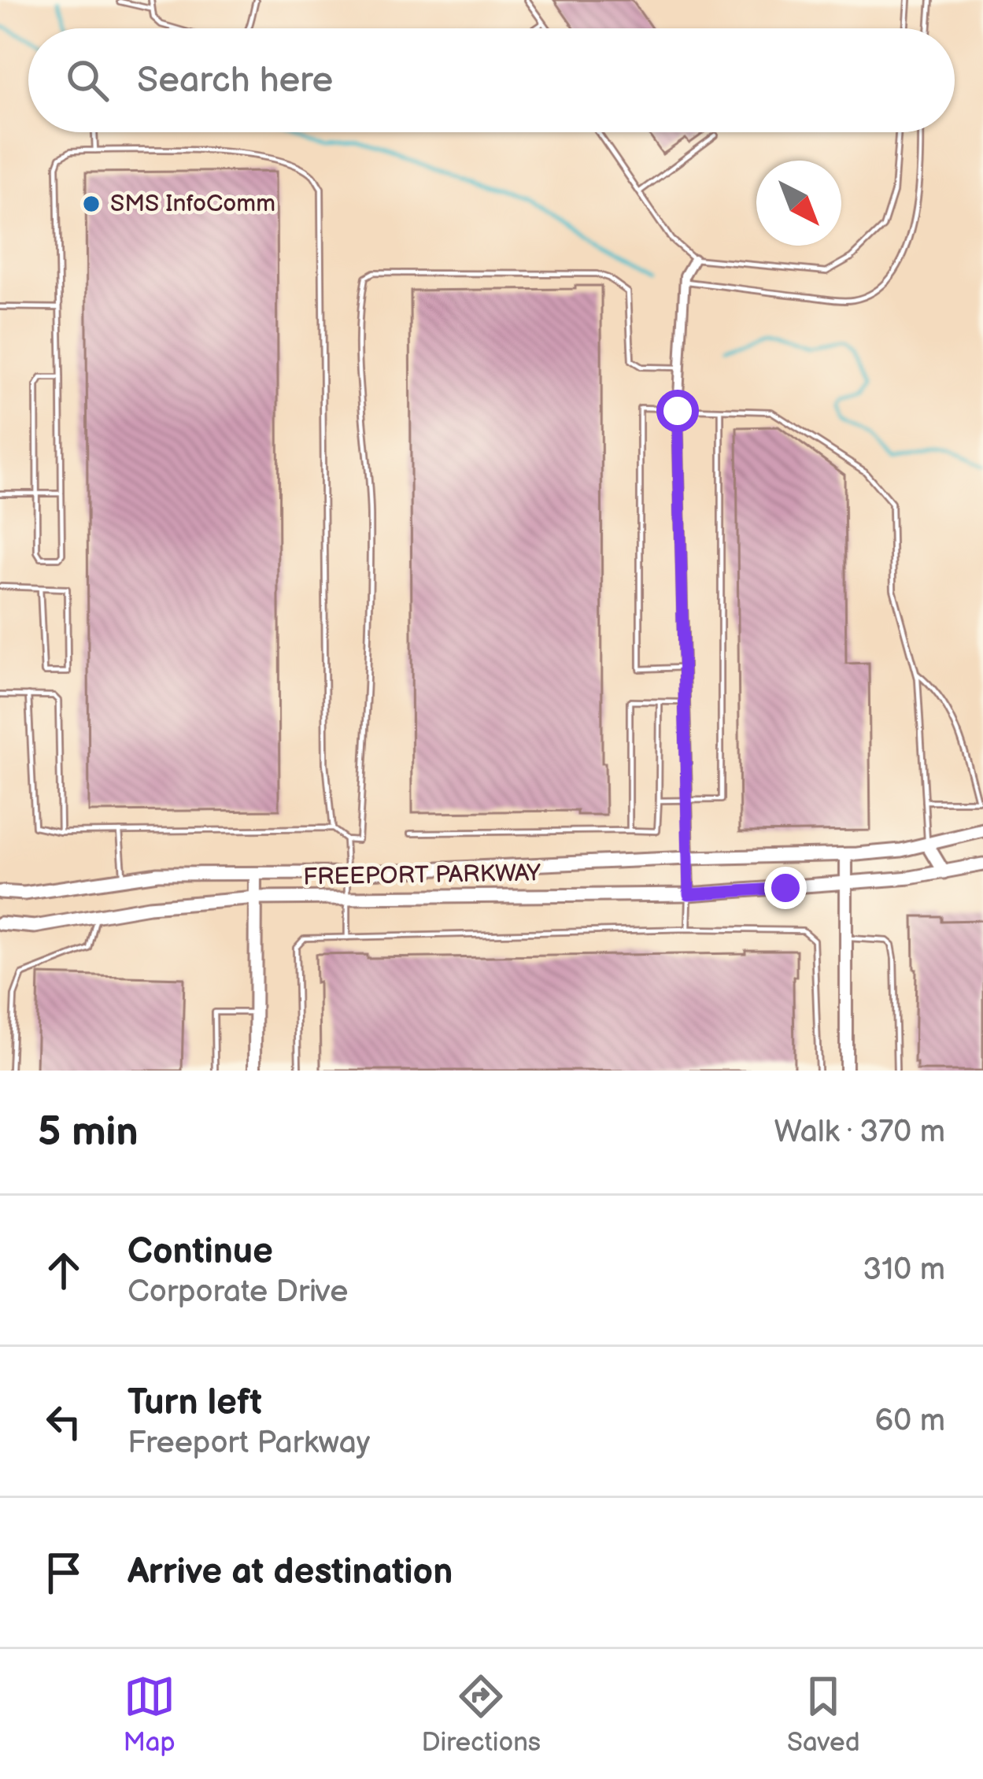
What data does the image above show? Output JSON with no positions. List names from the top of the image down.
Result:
{
  "streets": {
    "main road": ["FREEPORT PARKWAY"]
  },
  "places": ["SMS InfoComm"],
  "north": "bottom right",
  "page": {
    "search": "Search here",
    "heading": ["5 min", "Walk · 370 m"],
    "list": [
      ["Continue", "Corporate Drive", "310 m"],
      ["Turn left", "Freeport Parkway", "60 m"],
      "Arrive at destination"
    ],
    "nav": ["Map", "Directions", "Saved"]
  }
}
